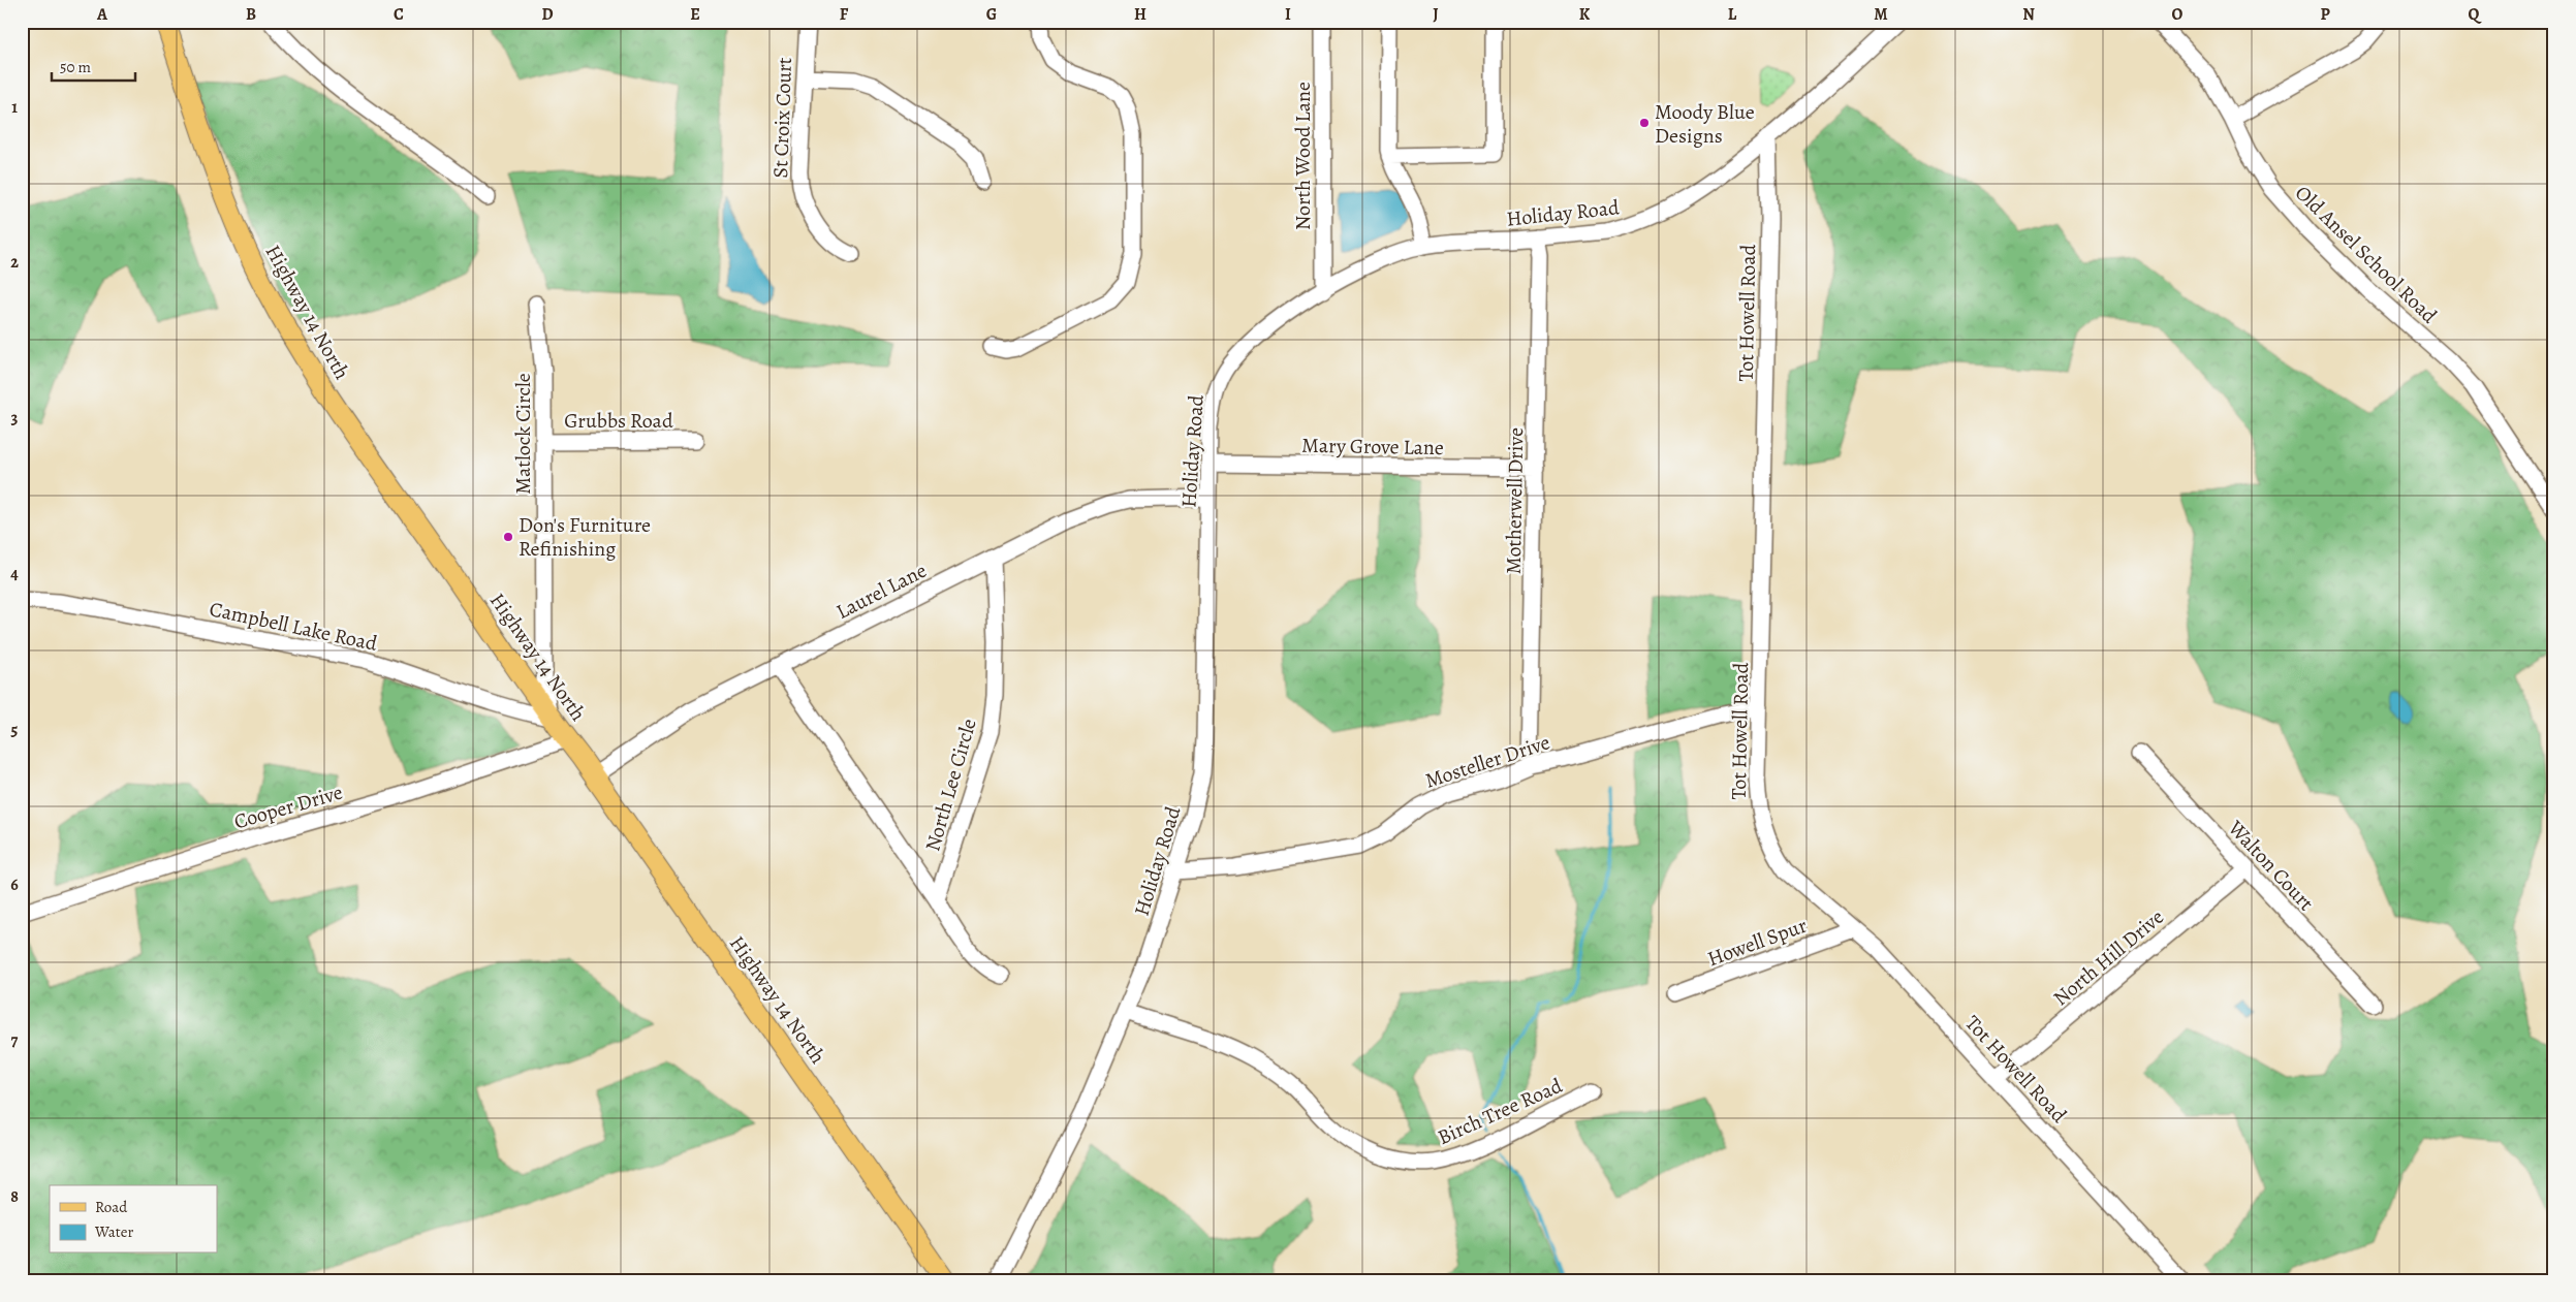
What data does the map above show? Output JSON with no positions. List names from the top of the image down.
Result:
{
  "streets": {
    "main road": ["Highway 14 North"],
    "street": [
      "St Croix Court",
      "North Wood Lane",
      "Holiday Road",
      "Old Ansel School Road",
      "Tot Howell Road",
      "Grubbs Road",
      "Matlock Circle",
      "Mary Grove Lane",
      "Motherwell Drive",
      "Laurel Lane",
      "Campbell Lake Road",
      "Mosteller Drive",
      "North Lee Circle",
      "Cooper Drive",
      "Walton Court",
      "Howell Spur",
      "North Hill Drive",
      "Birch Tree Road"
    ]
  },
  "crossings": [
    ["North Wood Lane", "Holiday Road"],
    ["Holiday Road", "Tot Howell Road"],
    ["Holiday Road", "Mary Grove Lane"],
    ["Holiday Road", "Motherwell Drive"],
    ["Holiday Road", "Laurel Lane"],
    ["Holiday Road", "Mosteller Drive"],
    ["Holiday Road", "Birch Tree Road"],
    ["Highway 14 North", "Matlock Circle"],
    ["Highway 14 North", "Laurel Lane"],
    ["Highway 14 North", "Campbell Lake Road"],
    ["Highway 14 North", "Cooper Drive"],
    ["Tot Howell Road", "Mosteller Drive"],
    ["Tot Howell Road", "Howell Spur"],
    ["Tot Howell Road", "North Hill Drive"],
    ["Grubbs Road", "Matlock Circle"],
    ["Matlock Circle", "Campbell Lake Road"],
    ["Mary Grove Lane", "Motherwell Drive"],
    ["Motherwell Drive", "Mosteller Drive"],
    ["Laurel Lane", "North Lee Circle"],
    ["Walton Court", "North Hill Drive"]
  ],
  "places": ["Moody Blue Designs", "Don's Furniture Refinishing"],
  "legend": ["Road", "Water"],
  "scale_bar": "50 m",
  "grid": {
    "columns": [
      "A",
      "B",
      "C",
      "D",
      "E",
      "F",
      "G",
      "H",
      "I",
      "J",
      "K",
      "L",
      "M",
      "N",
      "O",
      "P",
      "Q"
    ],
    "rows": [
      "1",
      "2",
      "3",
      "4",
      "5",
      "6",
      "7",
      "8"
    ]
  }
}
